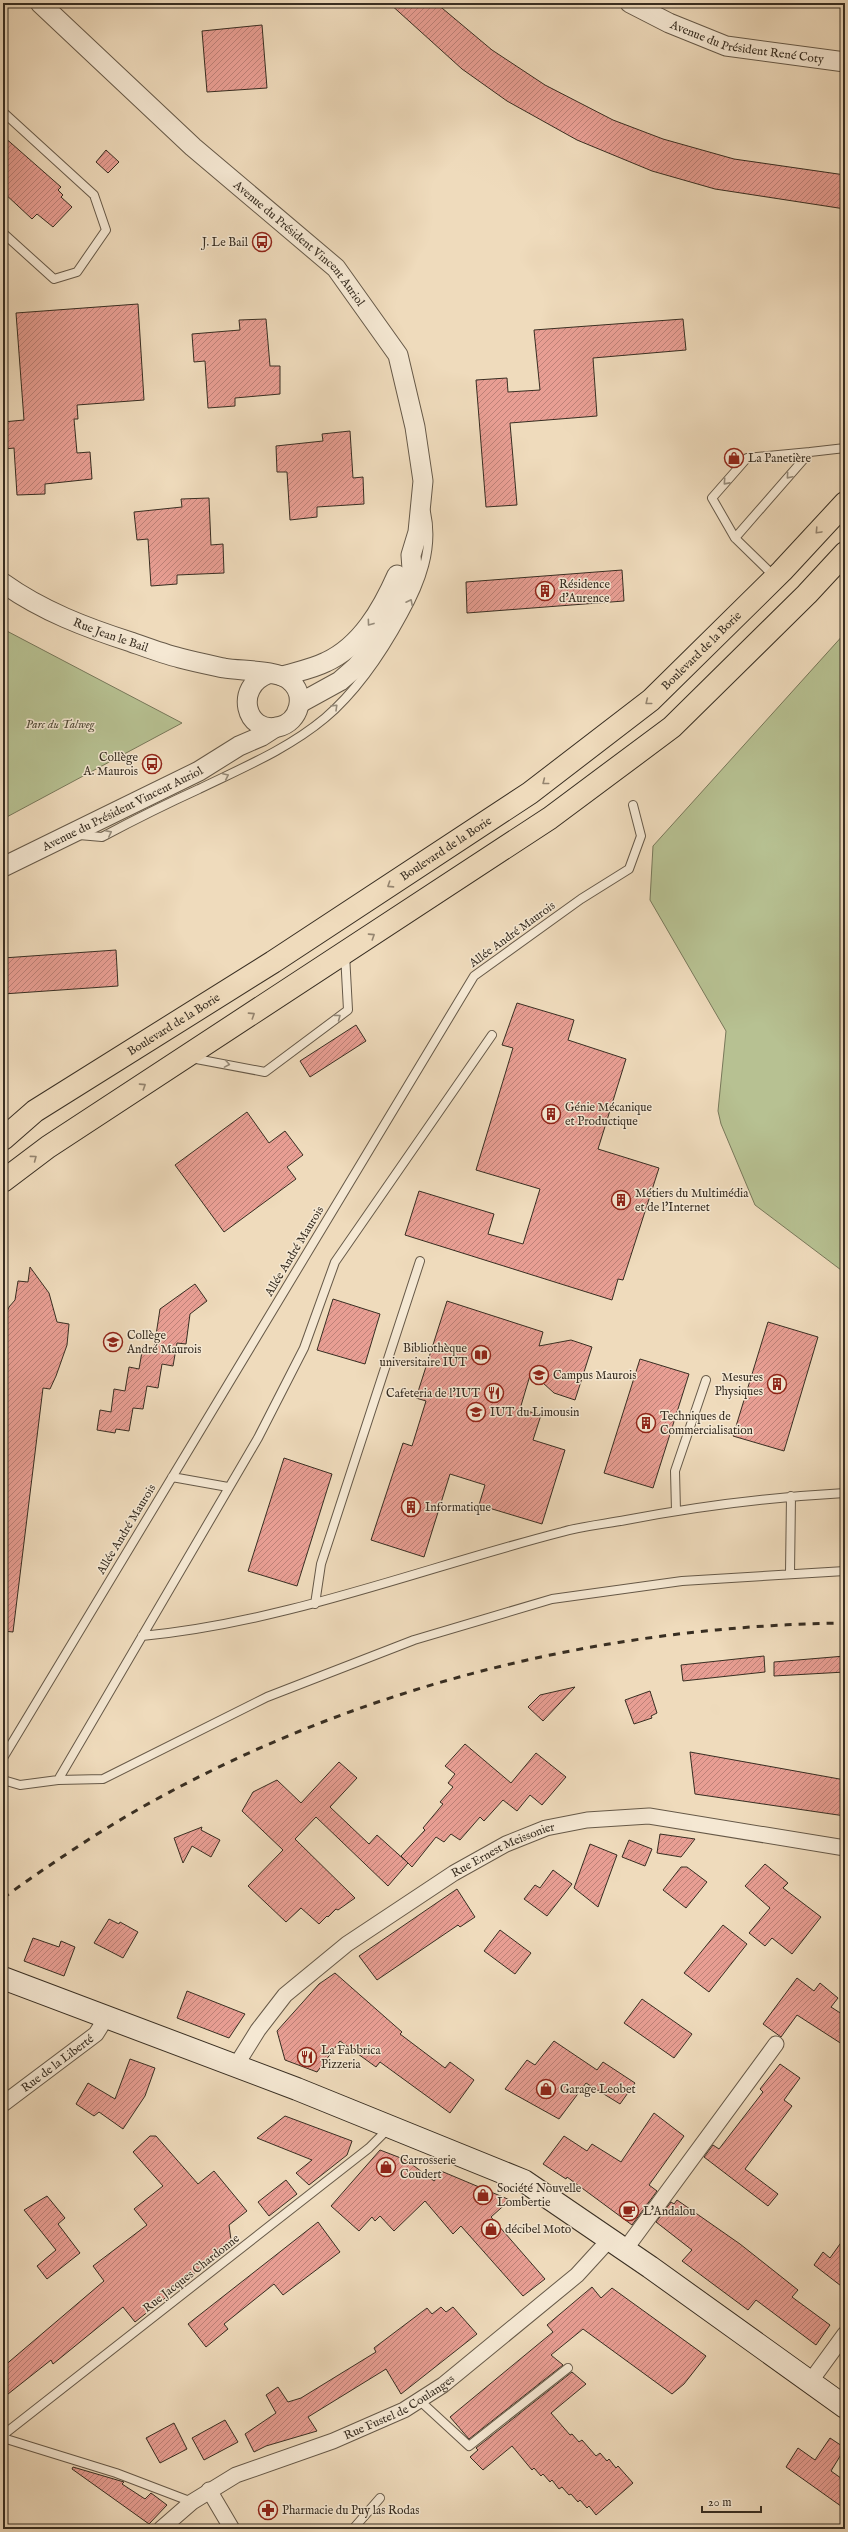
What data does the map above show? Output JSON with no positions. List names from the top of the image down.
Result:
{
  "streets": {
    "main road": ["Boulevard de la Borie"],
    "street": [
      "Avenue du Président René Coty",
      "Avenue du Président Vincent Auriol",
      "Rue Jean le Bail",
      "Rue Ernest Meissonier",
      "Rue de la Liberté",
      "Rue Fustel de Coulanges"
    ],
    "lane": ["Allée André Maurois", "Rue Jacques Chardonne"]
  },
  "crossings": [
    ["Avenue du Président Vincent Auriol", "Rue Jean le Bail"],
    ["Rue Jacques Chardonne", "Rue Fustel de Coulanges"]
  ],
  "parks": ["Parc du Talweg"],
  "places": {
    "bus stop": ["J. Le Bail", "Collège A. Maurois"],
    "shop": [
      "La Panetière",
      "Garage Leobet",
      "Carrosserie Coudert",
      "Société Nouvelle Lombertie",
      "décibel Moto"
    ],
    "building": [
      "Résidence d'Aurence",
      "Génie Mécanique et Productique",
      "Métiers du Multimédia et de l'Internet",
      "Mesures Physiques",
      "Techniques de Commercialisation",
      "Informatique"
    ],
    "school or university": ["Collège André Maurois", "Campus Maurois", "IUT du Limousin"],
    "library": ["Bibliothèque universitaire IUT"],
    "restaurant": ["Cafeteria de l'IUT", "La Fabbrica Pizzeria"],
    "cafe": ["L'Andalou"],
    "pharmacy": ["Pharmacie du Puy las Rodas"]
  },
  "scale_bar": "20 m"
}
